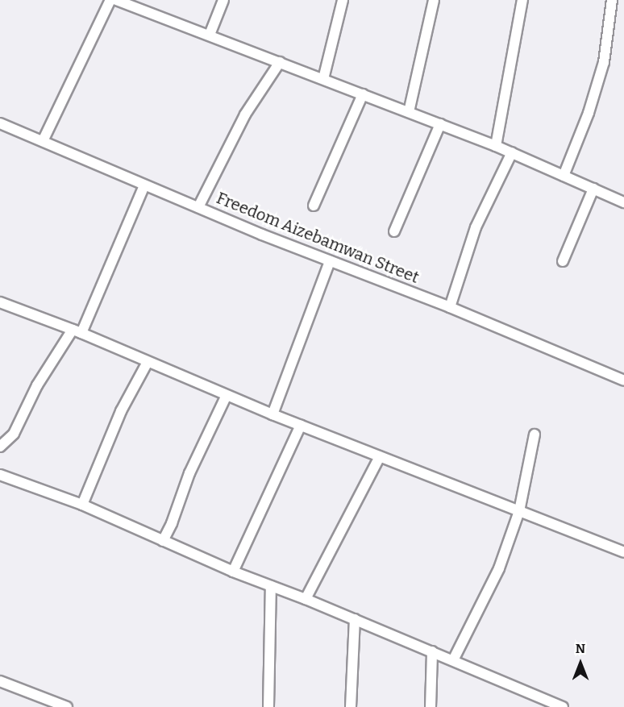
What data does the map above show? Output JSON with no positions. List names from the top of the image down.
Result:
{
  "streets": {
    "street": ["Freedom Aizebamwan Street"]
  },
  "north": "top"
}
